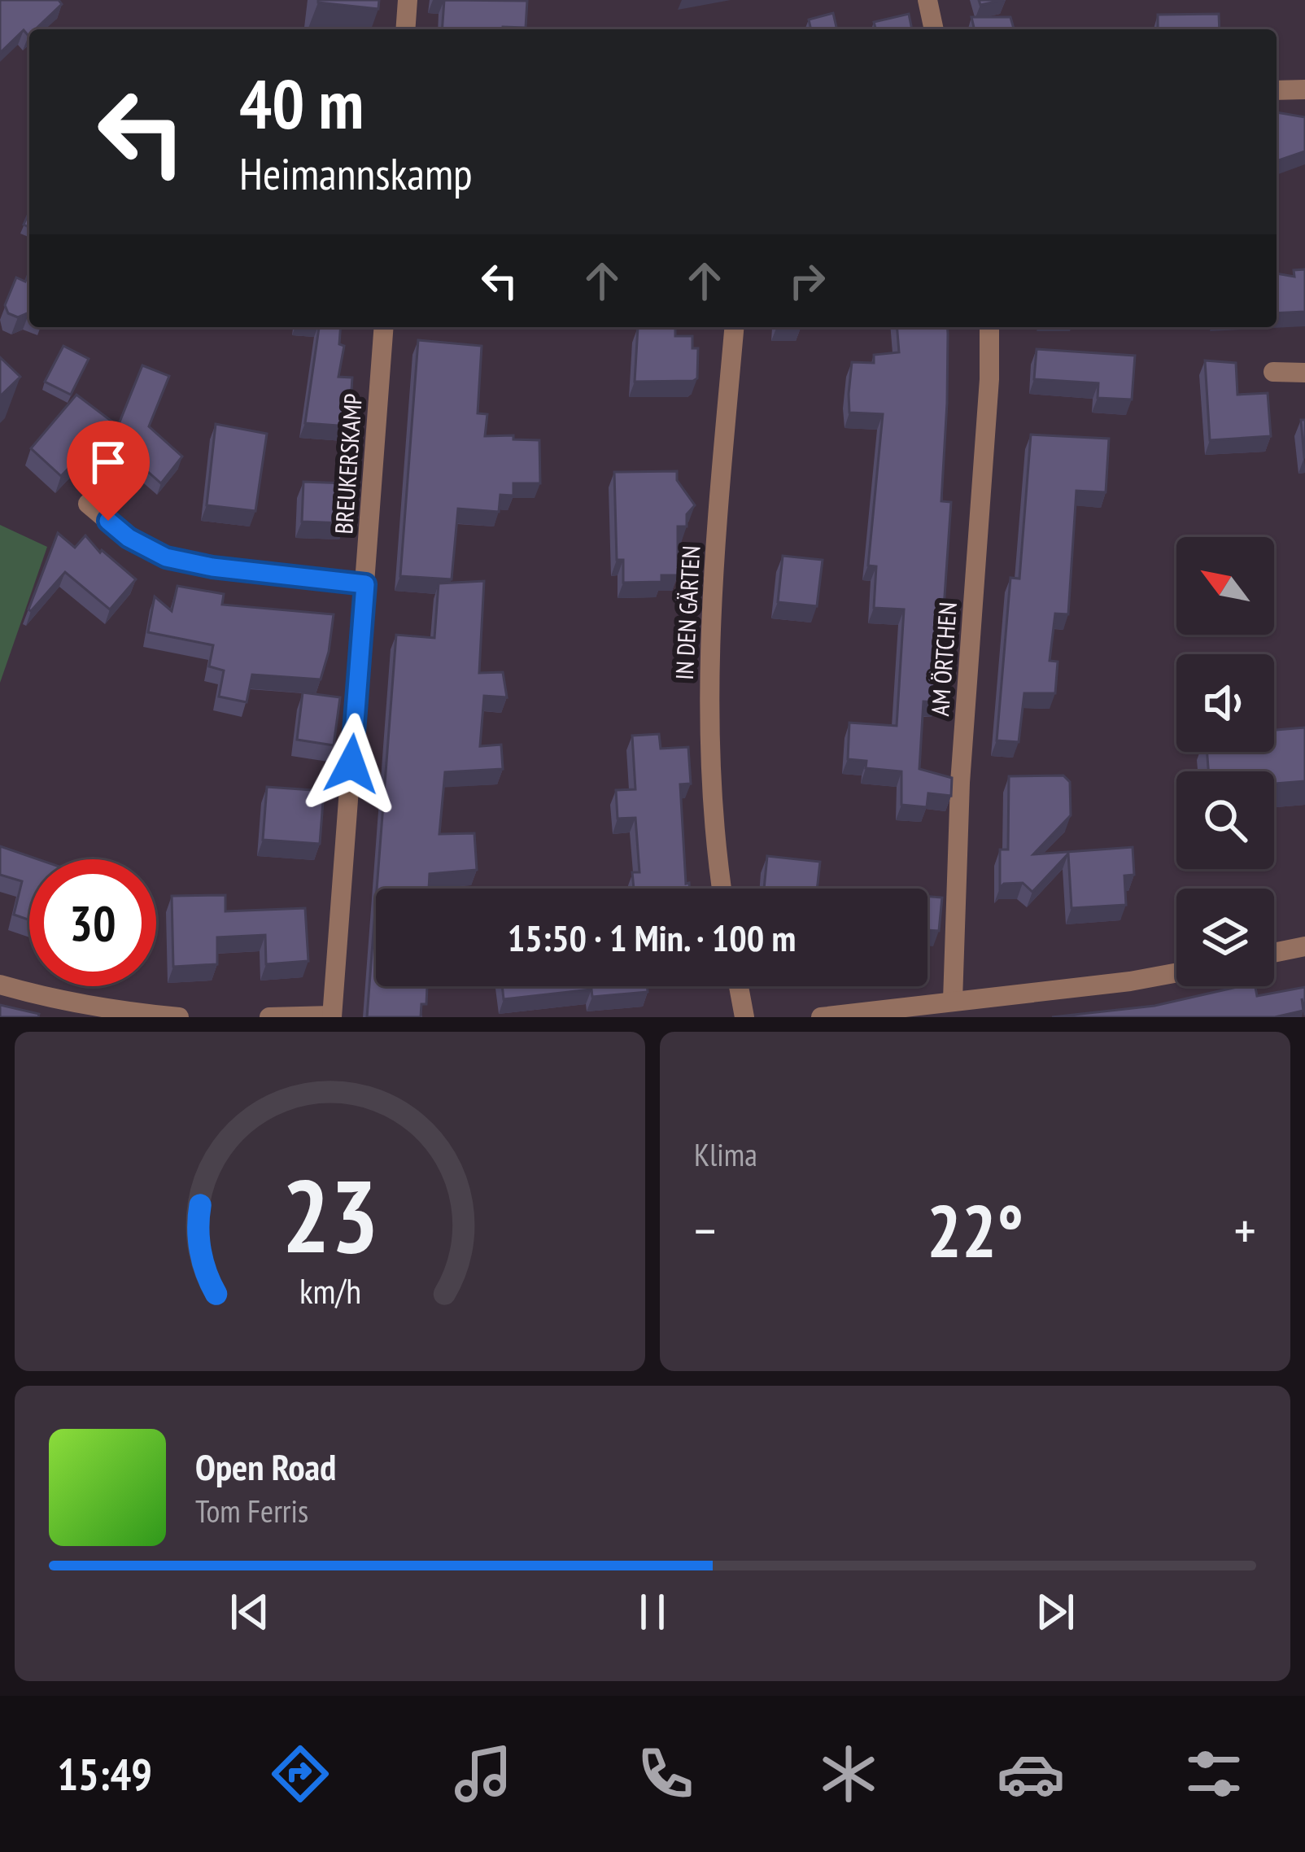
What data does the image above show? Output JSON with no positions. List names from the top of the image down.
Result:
{
  "streets": {
    "street": ["BREUKERSKAMP", "IN DEN GÄRTEN", "AM ÖRTCHEN"]
  },
  "north": "top left",
  "page": {
    "turn": ["40 m", "Heimannskamp"],
    "limit": "30",
    "trip": "15:50 · 1 Min. · 100 m",
    "tile": "Klima",
    "heat": ["−", "22°", "+"],
    "song": ["Open Road", "Tom Ferris"],
    "tabs": "15:49",
    "gauge": ["23", "km/h"]
  }
}
